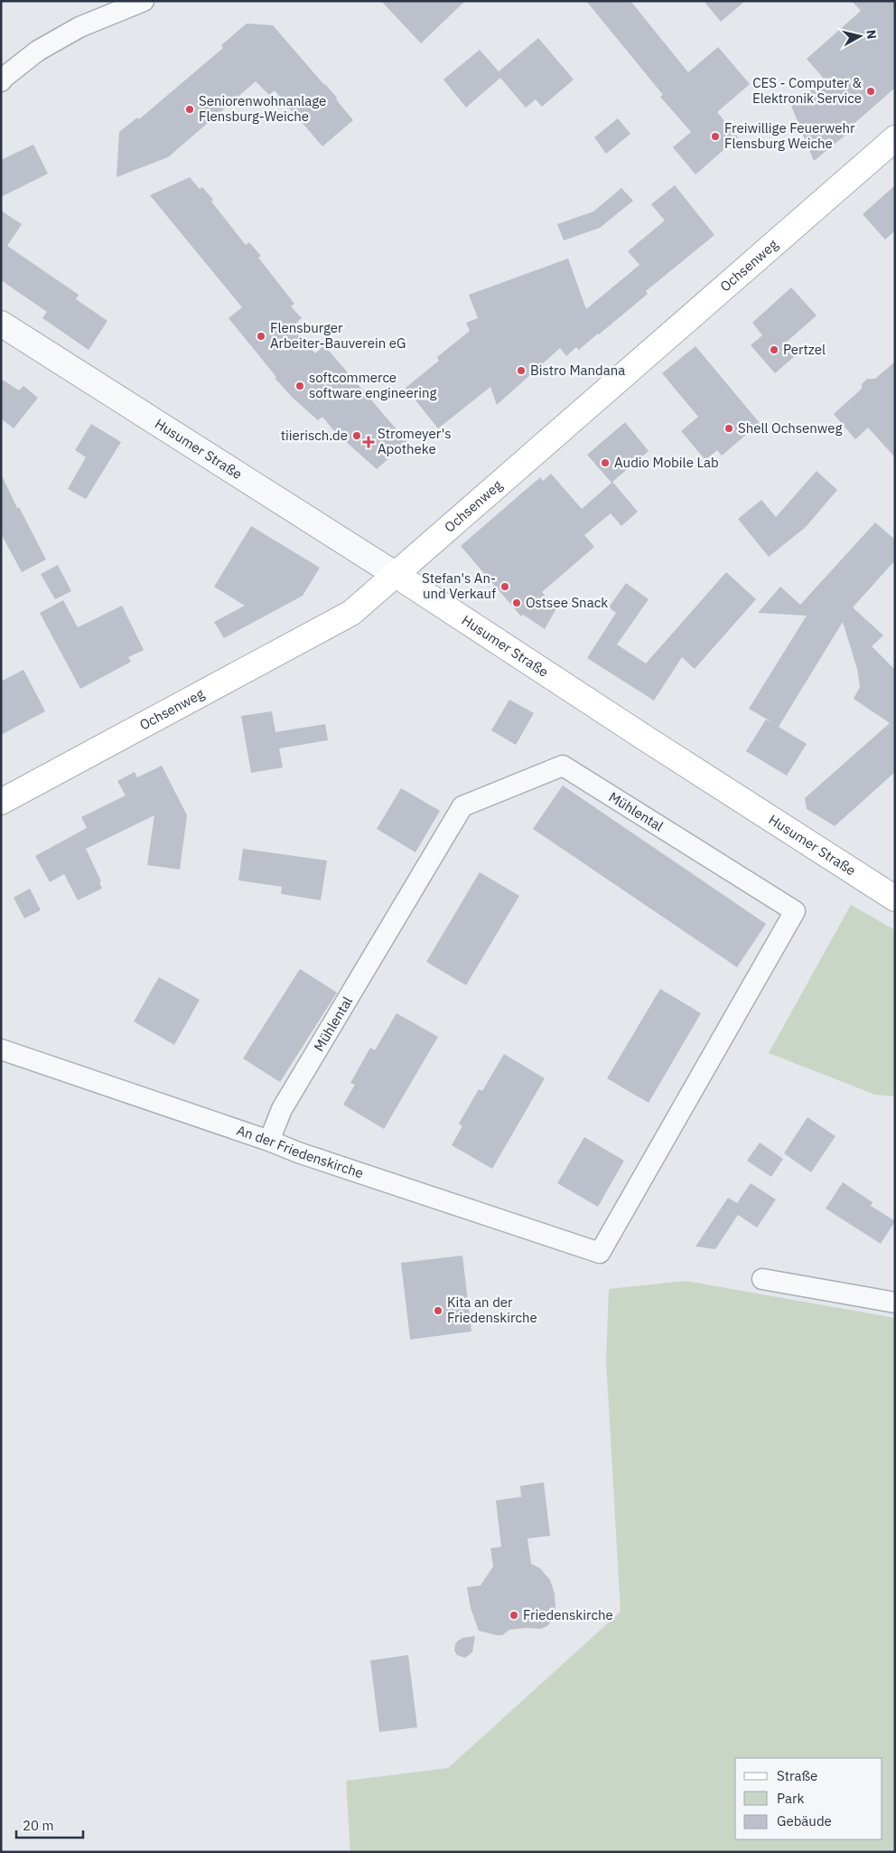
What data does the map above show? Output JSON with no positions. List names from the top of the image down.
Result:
{
  "streets": {
    "main road": ["Ochsenweg", "Husumer Straße"],
    "street": ["Mühlental", "An der Friedenskirche"]
  },
  "crossings": [
    ["Ochsenweg", "Husumer Straße"],
    ["Mühlental", "An der Friedenskirche"]
  ],
  "places": {
    "other": [
      "CES - Computer & Elektronik Service",
      "Seniorenwohnanlage Flensburg-Weiche",
      "Freiwillige Feuerwehr Flensburg Weiche",
      "Flensburger Arbeiter-Bauverein eG",
      "Pertzel",
      "Bistro Mandana",
      "softcommerce software engineering",
      "Shell Ochsenweg",
      "tiierisch.de",
      "Audio Mobile Lab",
      "Stefan's An- und Verkauf",
      "Ostsee Snack",
      "Kita an der Friedenskirche",
      "Friedenskirche"
    ],
    "health": ["Stromeyer's Apotheke"]
  },
  "legend": ["Straße", "Park", "Gebäude"],
  "scale_bar": "20 m",
  "north": "right"
}
